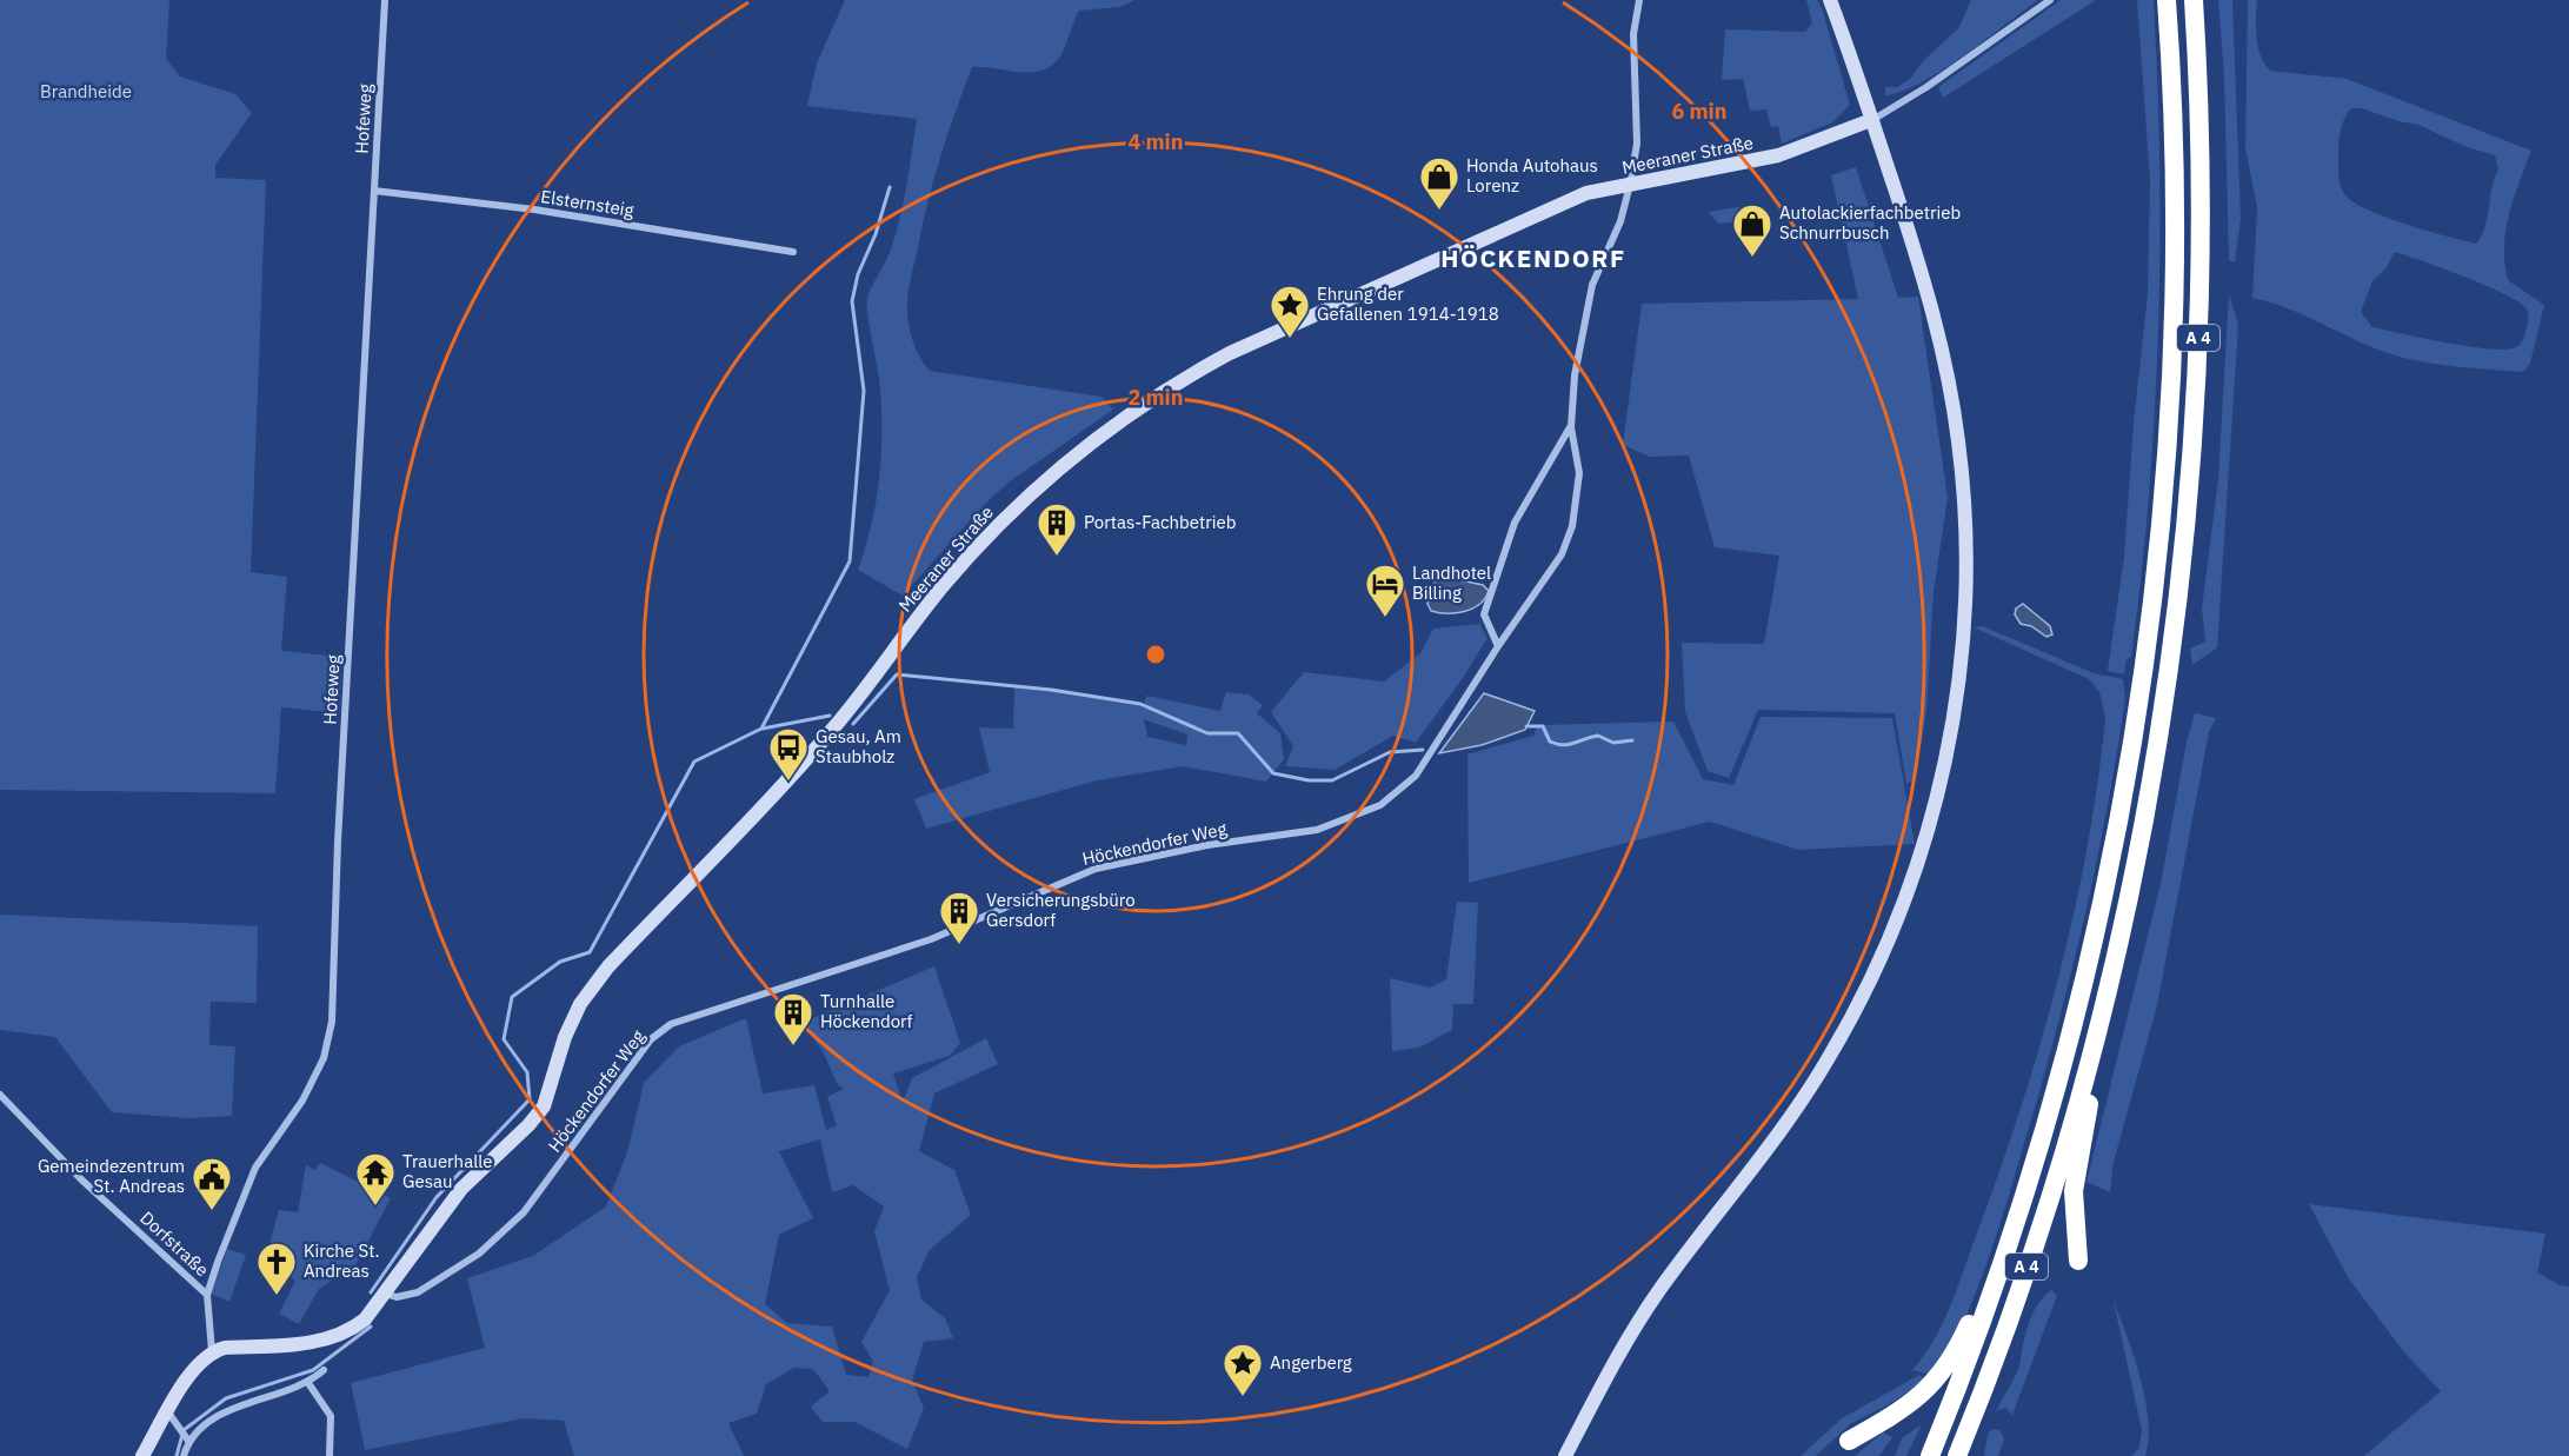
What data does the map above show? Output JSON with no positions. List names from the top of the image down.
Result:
{
  "streets": {
    "highway": ["A 4"],
    "street": [
      "Hofeweg",
      "Meeraner Straße",
      "Elsternsteig",
      "Höckendorfer Weg",
      "Dorfstraße"
    ]
  },
  "crossings": [
    ["Hofeweg", "Meeraner Straße"],
    ["Hofeweg", "Elsternsteig"],
    ["Hofeweg", "Dorfstraße"],
    ["Meeraner Straße", "Höckendorfer Weg"]
  ],
  "districts": ["HÖCKENDORF"],
  "parks": ["Brandheide"],
  "places": {
    "shop": ["Honda Autohaus Lorenz", "Autolackierfachbetrieb Schnurrbusch"],
    "place": ["Ehrung der Gefallenen 1914-1918", "Angerberg"],
    "building": ["Portas-Fachbetrieb", "Versicherungsbüro Gersdorf", "Turnhalle Höckendorf"],
    "hotel": ["Landhotel Billing"],
    "bus stop": ["Gesau, Am Staubholz"],
    "temple": ["Trauerhalle Gesau"],
    "public building": ["Gemeindezentrum St. Andreas"],
    "church": ["Kirche St. Andreas"]
  },
  "rings": ["6 min", "4 min", "2 min"]
}
